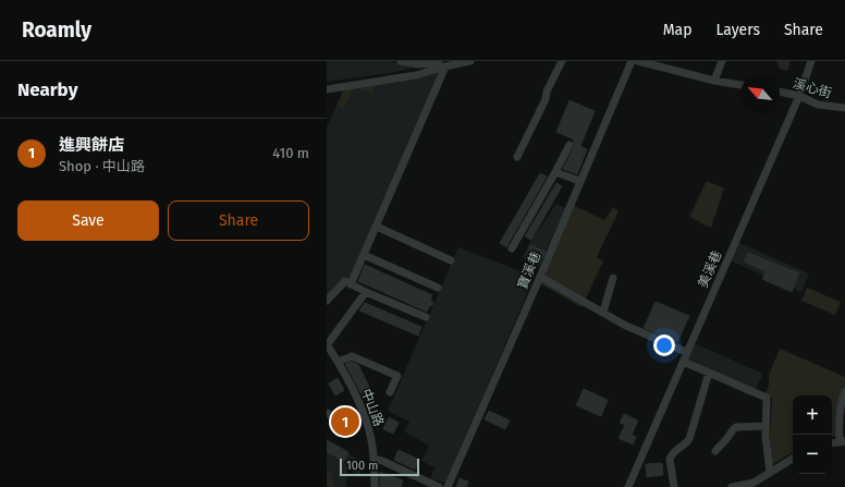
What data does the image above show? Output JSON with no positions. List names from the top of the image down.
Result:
{
  "streets": {
    "street": [
      "溪心街",
      "美溪巷",
      "寶溪巷",
      "中山路"
    ]
  },
  "crossings": [
    ["溪心街", "美溪巷"]
  ],
  "scale_bar": "100 m",
  "north": "top left",
  "page": {
    "header": "Roamly",
    "nav": ["Map", "Layers", "Share"],
    "heading": "Nearby",
    "list": [
      {
        "mark": "1",
        "name": "進興餅店",
        "note": "Shop · 中山路",
        "value": "410 m"
      }
    ],
    "buttons": ["Save", "Share"],
    "map_buttons": ["+", "−"],
    "pins": "1",
    "scale": "100 m"
  }
}
